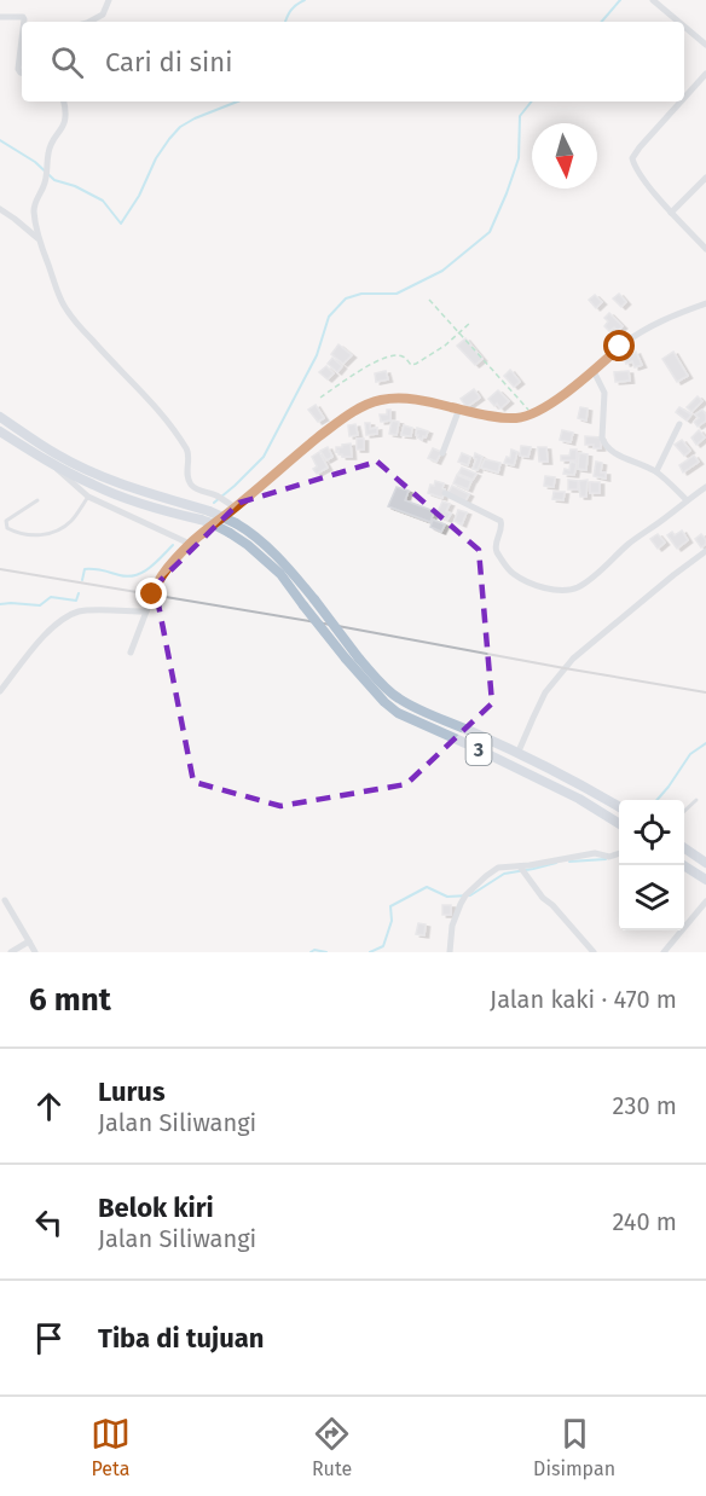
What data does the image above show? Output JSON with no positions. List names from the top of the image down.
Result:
{
  "streets": {
    "main road": ["3"]
  },
  "north": "bottom",
  "page": {
    "search": "Cari di sini",
    "heading": ["6 mnt", "Jalan kaki · 470 m"],
    "list": [
      ["Lurus", "Jalan Siliwangi", "230 m"],
      ["Belok kiri", "Jalan Siliwangi", "240 m"],
      "Tiba di tujuan"
    ],
    "nav": ["Peta", "Rute", "Disimpan"]
  }
}
